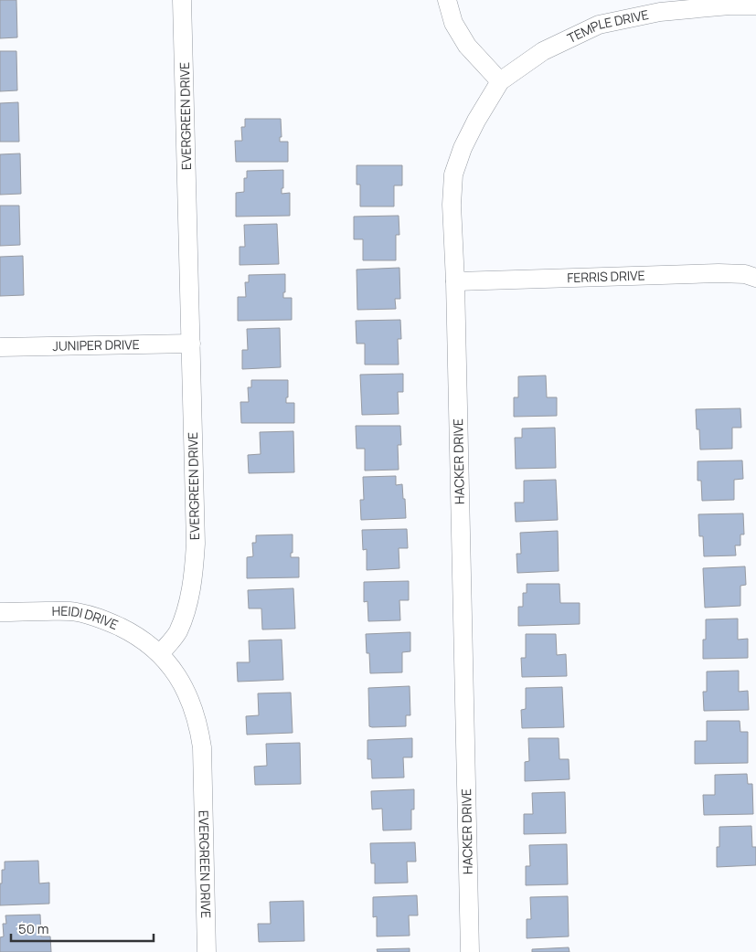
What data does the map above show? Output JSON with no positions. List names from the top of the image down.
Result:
{
  "streets": {
    "street": [
      "TEMPLE DRIVE",
      "EVERGREEN DRIVE",
      "FERRIS DRIVE",
      "JUNIPER DRIVE",
      "HACKER DRIVE",
      "HEIDI DRIVE"
    ]
  },
  "crossings": [
    ["TEMPLE DRIVE", "HACKER DRIVE"],
    ["EVERGREEN DRIVE", "JUNIPER DRIVE"],
    ["EVERGREEN DRIVE", "HEIDI DRIVE"],
    ["FERRIS DRIVE", "HACKER DRIVE"]
  ],
  "scale_bar": "50 m"
}
